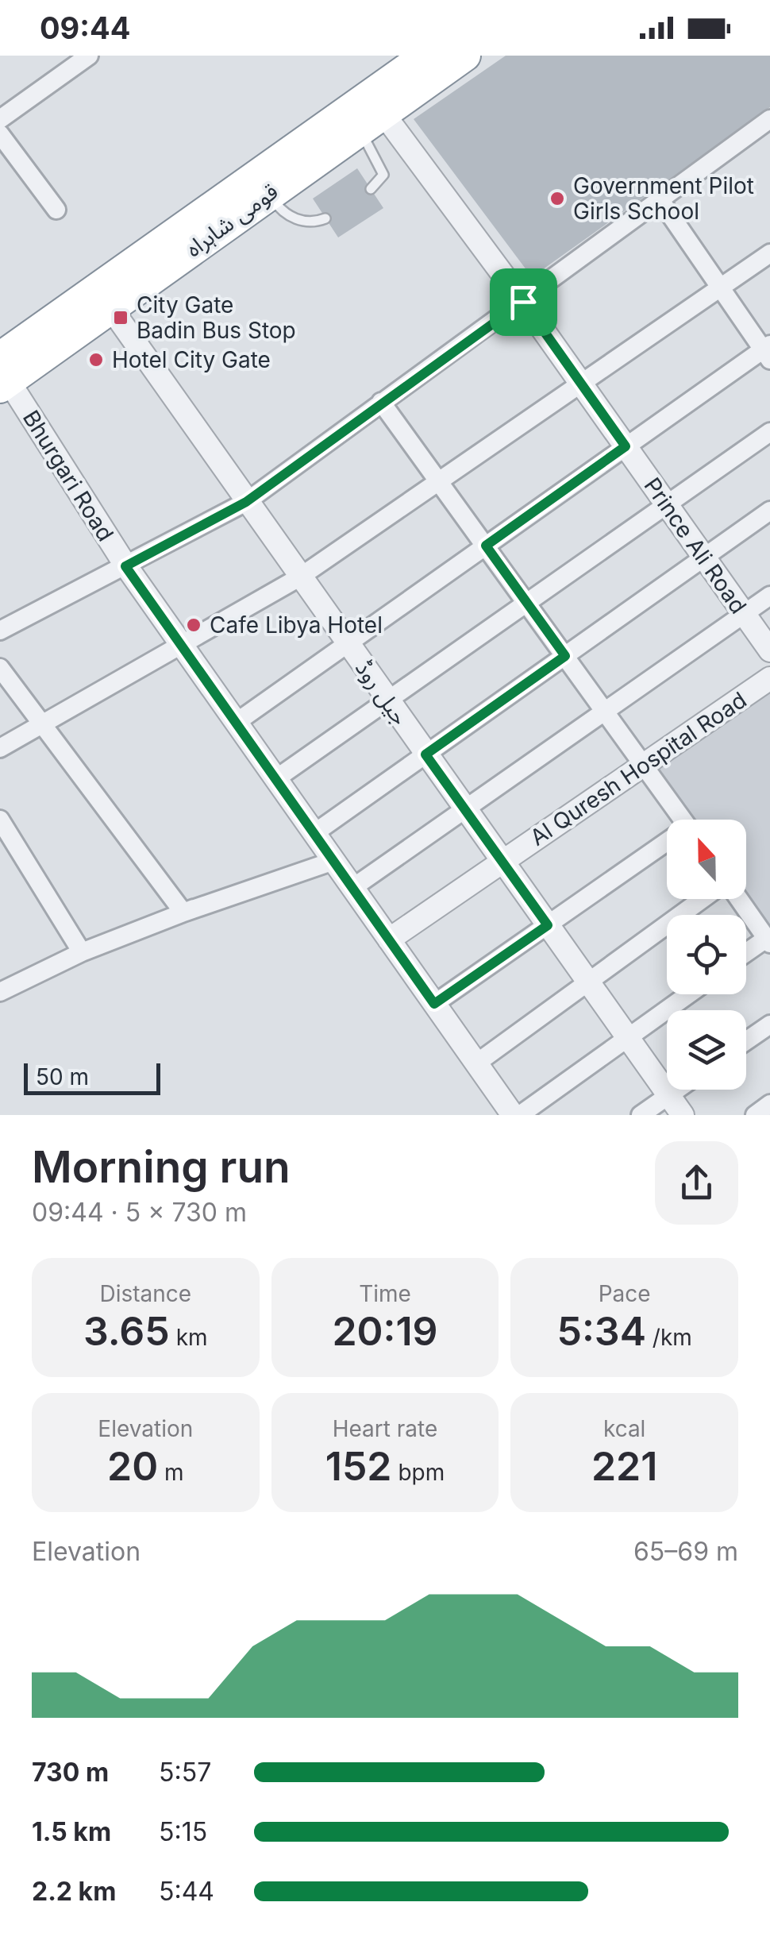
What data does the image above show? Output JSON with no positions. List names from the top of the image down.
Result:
{
  "streets": {
    "highway": ["قومی شاہراہ"],
    "street": [
      "Bhurgari Road",
      "Prince Ali Road",
      "جیل روڈ",
      "Al Quresh Hospital Road"
    ]
  },
  "crossings": [
    ["قومی شاہراہ", "Bhurgari Road"],
    ["قومی شاہراہ", "Prince Ali Road"],
    ["قومی شاہراہ", "جیل روڈ"],
    ["Bhurgari Road", "Al Quresh Hospital Road"],
    ["جیل روڈ", "Al Quresh Hospital Road"]
  ],
  "places": {
    "other": ["Government Pilot Girls School", "Hotel City Gate", "Cafe Libya Hotel"],
    "transit": ["City Gate Badin Bus Stop"]
  },
  "scale_bar": "50 m",
  "north": "top",
  "page": {
    "status": "09:44",
    "scale": "50 m",
    "heading": ["Morning run", "09:44 · 5 × 730 m"],
    "stats": [
      ["Distance", "3.65 km"],
      ["Time", "20:19"],
      ["Pace", "5:34 /km"],
      ["Elevation", "20 m"],
      ["Heart rate", "152 bpm"],
      ["kcal", "221"]
    ],
    "chart": ["Elevation", "65–69 m"],
    "list": [
      {
        "name": "730 m",
        "note": "5:57"
      },
      {
        "name": "1.5 km",
        "note": "5:15"
      },
      {
        "name": "2.2 km",
        "note": "5:44"
      }
    ]
  }
}
